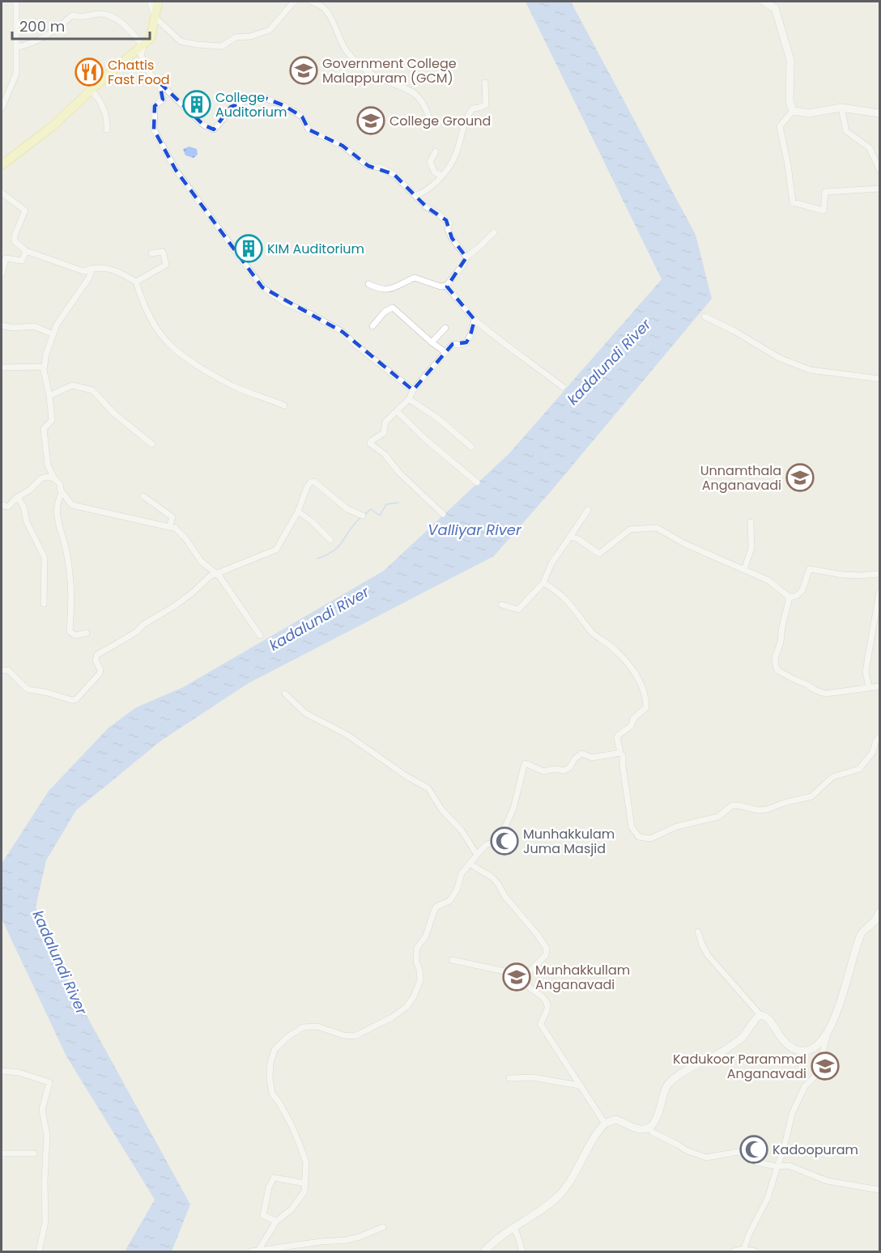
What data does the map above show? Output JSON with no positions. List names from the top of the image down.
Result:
{
  "water": ["kadalundi River", "Valliyar River"],
  "places": {
    "school or university": [
      "Government College Malappuram (GCM)",
      "College Ground",
      "Unnamthala Anganavadi",
      "Munhakkullam Anganavadi",
      "Kadukoor Parammal Anganavadi"
    ],
    "restaurant": ["Chattis Fast Food"],
    "building": ["College Auditorium", "KIM Auditorium"],
    "mosque": ["Munhakkulam Juma Masjid", "Kadoopuram"]
  },
  "scale_bar": "200 m"
}
